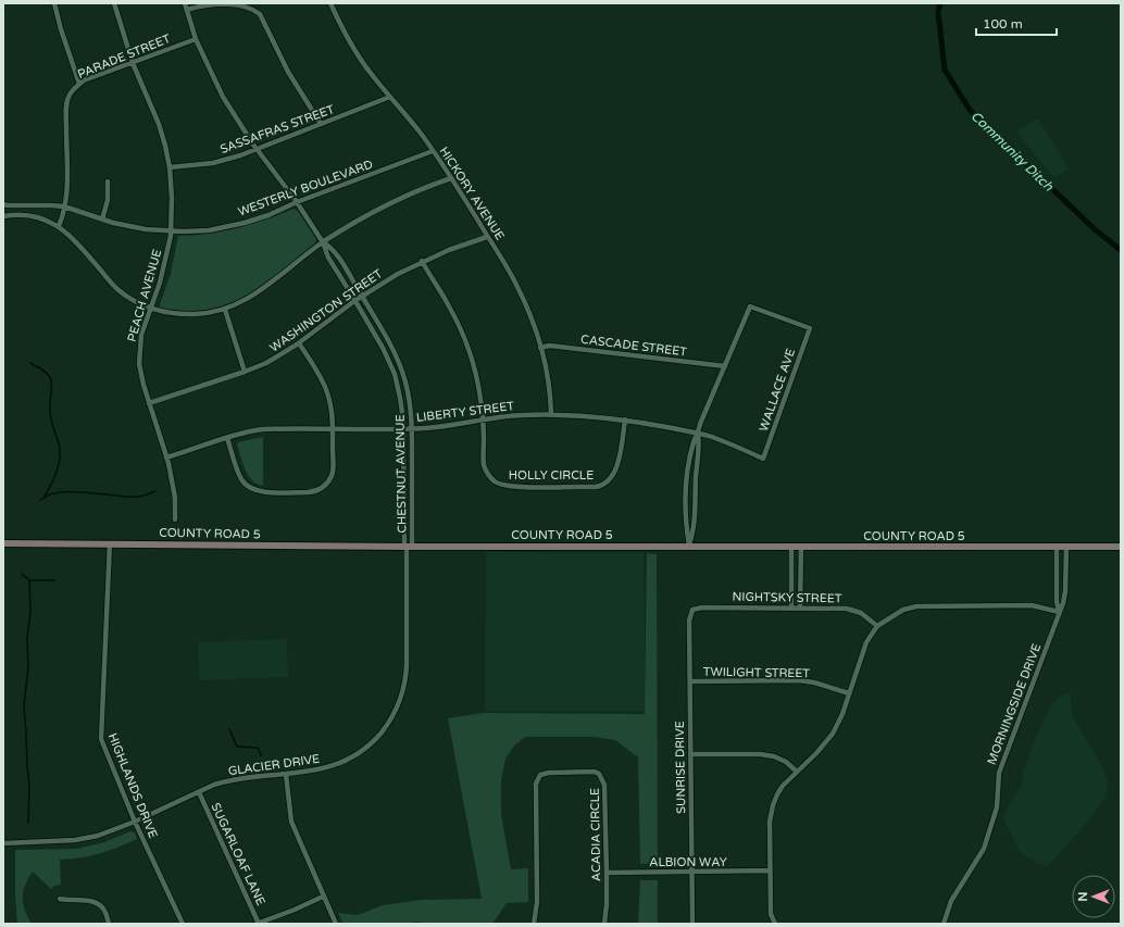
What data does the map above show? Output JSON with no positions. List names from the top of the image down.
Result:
{
  "streets": {
    "street": [
      "PARADE STREET",
      "SASSAFRAS STREET",
      "WESTERLY BOULEVARD",
      "HICKORY AVENUE",
      "PEACH AVENUE",
      "WASHINGTON STREET",
      "CASCADE STREET",
      "WALLACE AVE",
      "LIBERTY STREET",
      "CHESTNUT AVENUE",
      "HOLLY CIRCLE",
      "COUNTY ROAD 5",
      "NIGHTSKY STREET",
      "TWILIGHT STREET",
      "MORNINGSIDE DRIVE",
      "GLACIER DRIVE",
      "SUNRISE DRIVE",
      "HIGHLANDS DRIVE",
      "ACADIA CIRCLE",
      "SUGARLOAF LANE",
      "ALBION WAY"
    ]
  },
  "crossings": [
    ["PARADE STREET", "WESTERLY BOULEVARD"],
    ["PARADE STREET", "PEACH AVENUE"],
    ["PARADE STREET", "CHESTNUT AVENUE"],
    ["SASSAFRAS STREET", "HICKORY AVENUE"],
    ["SASSAFRAS STREET", "PEACH AVENUE"],
    ["SASSAFRAS STREET", "CHESTNUT AVENUE"],
    ["WESTERLY BOULEVARD", "HICKORY AVENUE"],
    ["WESTERLY BOULEVARD", "PEACH AVENUE"],
    ["WESTERLY BOULEVARD", "CHESTNUT AVENUE"],
    ["HICKORY AVENUE", "WASHINGTON STREET"],
    ["HICKORY AVENUE", "CASCADE STREET"],
    ["HICKORY AVENUE", "LIBERTY STREET"],
    ["PEACH AVENUE", "WASHINGTON STREET"],
    ["PEACH AVENUE", "LIBERTY STREET"],
    ["WASHINGTON STREET", "CHESTNUT AVENUE"],
    ["CASCADE STREET", "WALLACE AVE"],
    ["WALLACE AVE", "LIBERTY STREET"],
    ["LIBERTY STREET", "CHESTNUT AVENUE"],
    ["LIBERTY STREET", "HOLLY CIRCLE"],
    ["CHESTNUT AVENUE", "COUNTY ROAD 5"],
    ["CHESTNUT AVENUE", "GLACIER DRIVE"],
    ["COUNTY ROAD 5", "MORNINGSIDE DRIVE"],
    ["COUNTY ROAD 5", "GLACIER DRIVE"],
    ["COUNTY ROAD 5", "HIGHLANDS DRIVE"],
    ["NIGHTSKY STREET", "SUNRISE DRIVE"],
    ["TWILIGHT STREET", "SUNRISE DRIVE"],
    ["GLACIER DRIVE", "HIGHLANDS DRIVE"],
    ["GLACIER DRIVE", "SUGARLOAF LANE"],
    ["SUNRISE DRIVE", "ALBION WAY"],
    ["ACADIA CIRCLE", "ALBION WAY"]
  ],
  "water": ["Community Ditch"],
  "scale_bar": "100 m",
  "north": "left"
}
